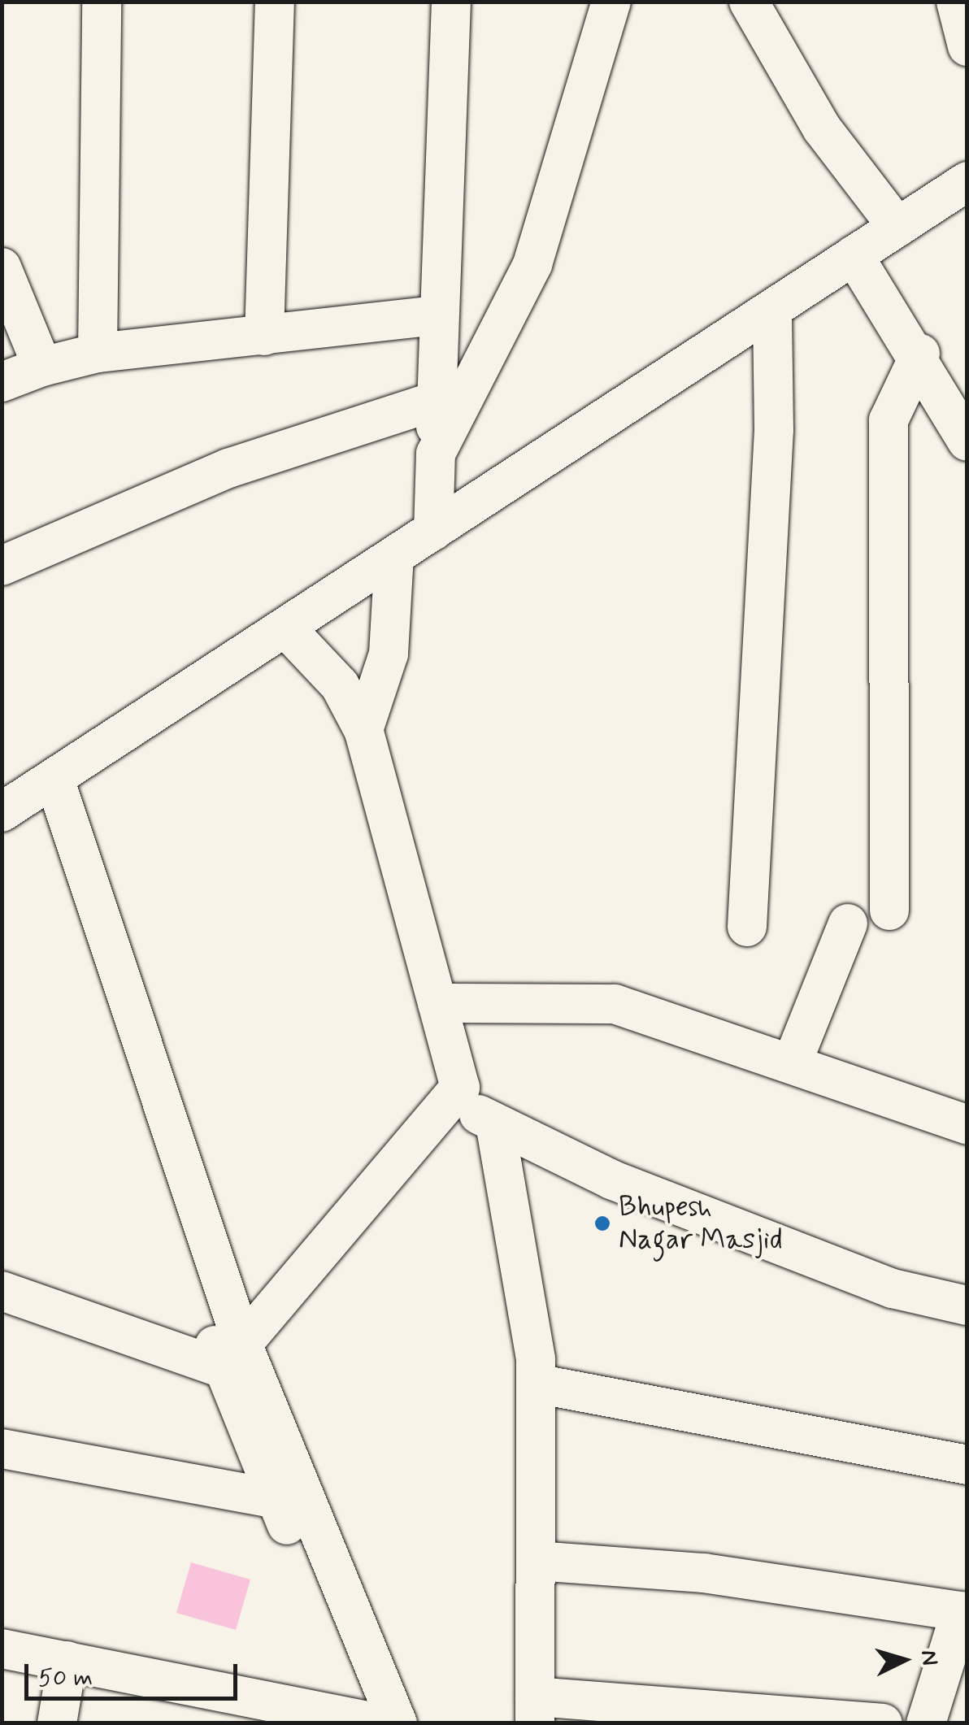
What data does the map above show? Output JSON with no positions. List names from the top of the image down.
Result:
{
  "places": ["Bhupesh Nagar Masjid"],
  "scale_bar": "50 m",
  "north": "right"
}
